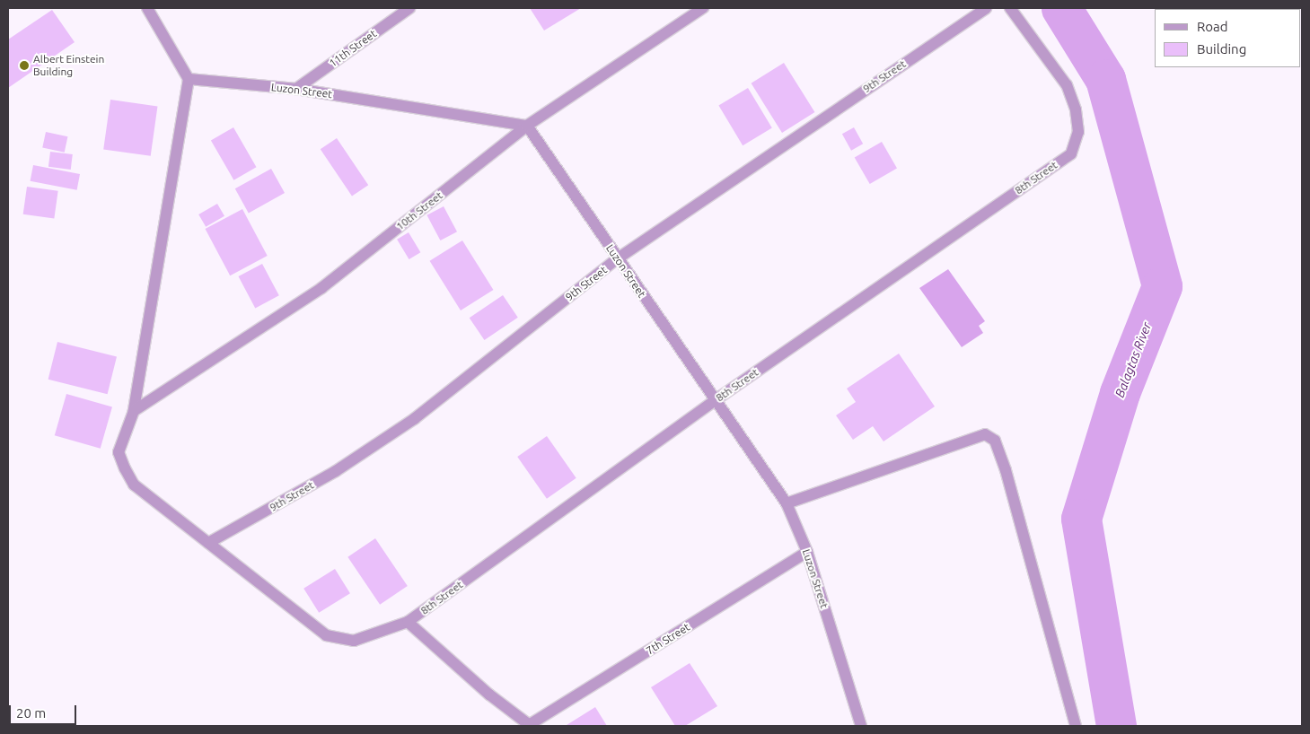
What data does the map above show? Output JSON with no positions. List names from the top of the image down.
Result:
{
  "streets": {
    "street": [
      "11th Street",
      "9th Street",
      "Luzon Street",
      "8th Street",
      "10th Street",
      "7th Street"
    ]
  },
  "crossings": [
    ["11th Street", "Luzon Street"],
    ["9th Street", "Luzon Street"],
    ["9th Street", "8th Street"],
    ["Luzon Street", "8th Street"],
    ["Luzon Street", "10th Street"],
    ["Luzon Street", "7th Street"],
    ["8th Street", "10th Street"]
  ],
  "water": ["Balagtas River"],
  "places": ["Albert Einstein Building"],
  "legend": ["Road", "Building"],
  "scale_bar": "20 m"
}
